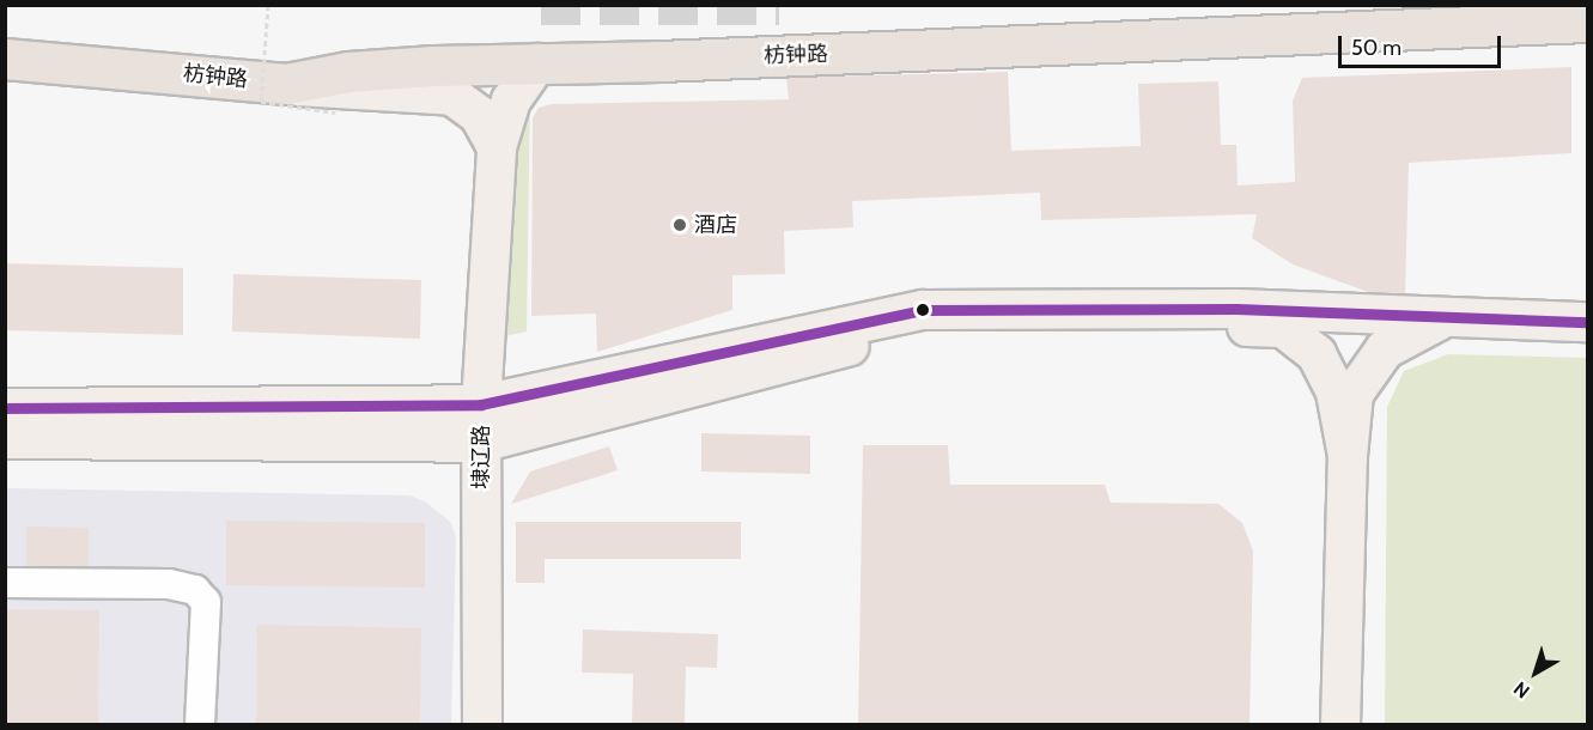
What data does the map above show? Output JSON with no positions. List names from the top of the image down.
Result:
{
  "streets": {
    "highway": ["枋钟路"],
    "main road": ["埭辽路"]
  },
  "crossings": [
    ["枋钟路", "埭辽路"]
  ],
  "places": ["酒店"],
  "scale_bar": "50 m",
  "north": "bottom left"
}
